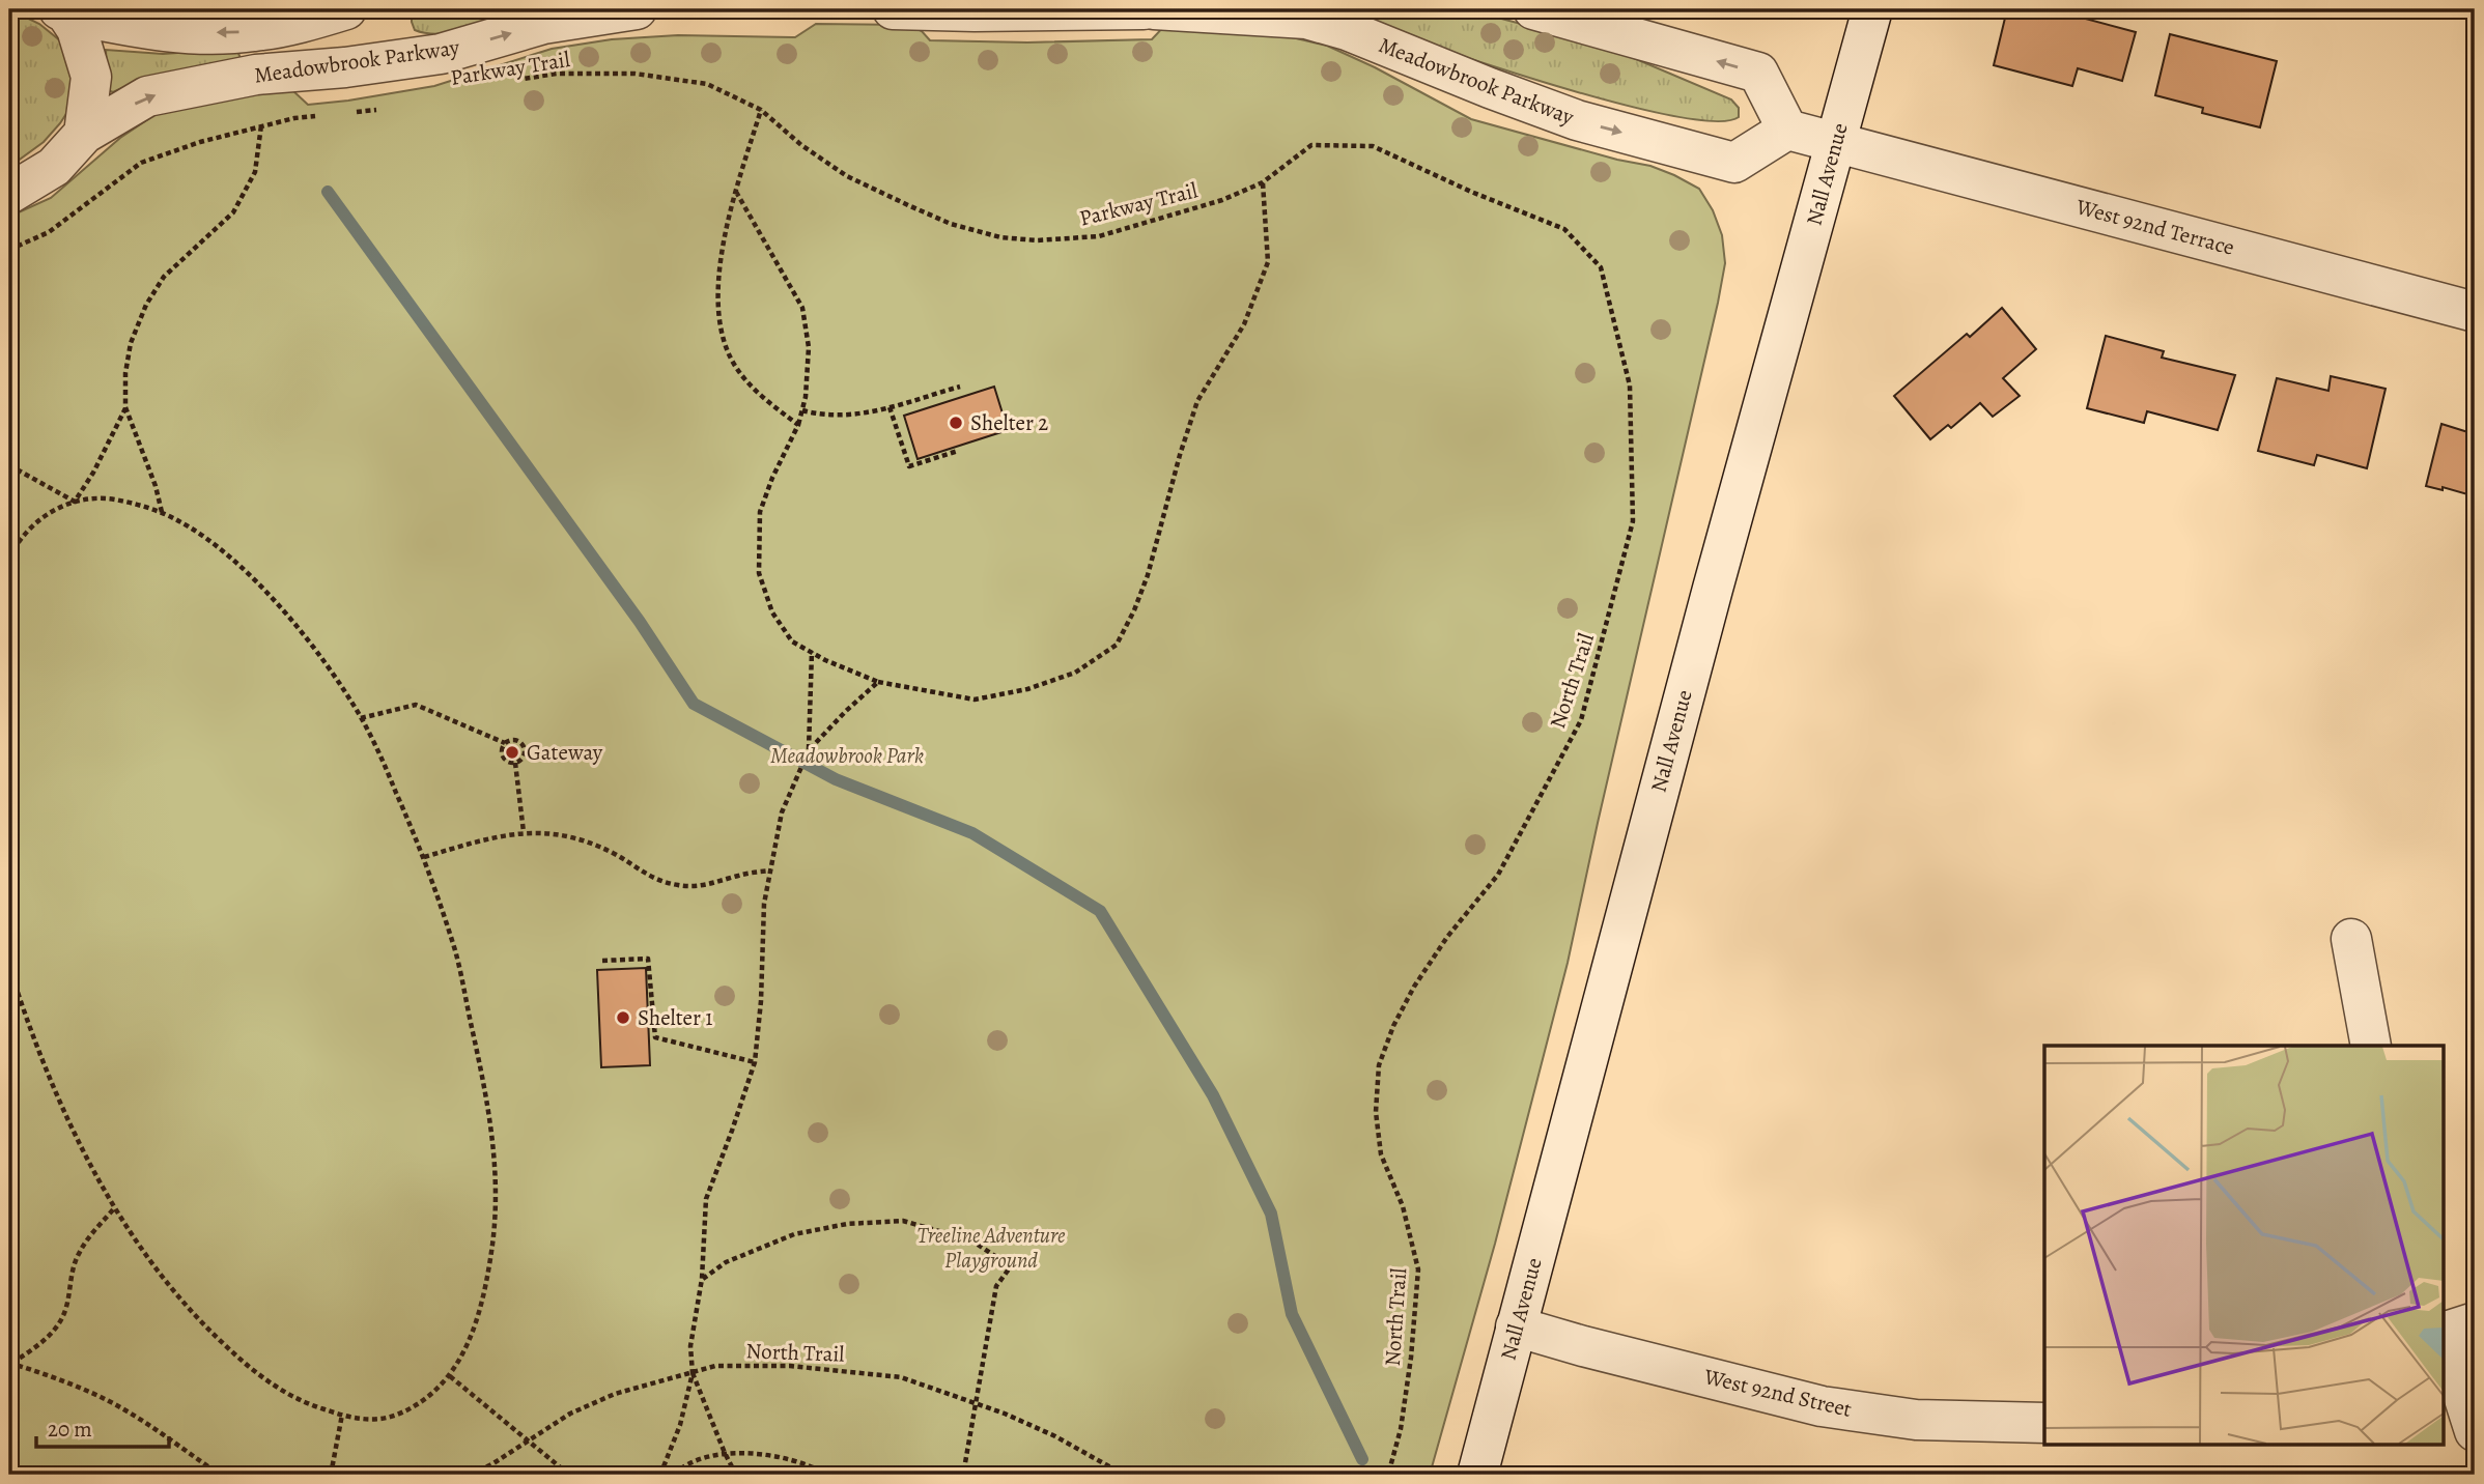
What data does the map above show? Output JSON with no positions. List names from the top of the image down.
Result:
{
  "streets": {
    "street": [
      "Meadowbrook Parkway",
      "Nall Avenue",
      "West 92nd Terrace",
      "West 92nd Street"
    ],
    "path": ["Parkway Trail", "North Trail"]
  },
  "crossings": [
    ["Parkway Trail", "North Trail"],
    ["Nall Avenue", "West 92nd Terrace"],
    ["Nall Avenue", "West 92nd Street"]
  ],
  "parks": ["Meadowbrook Park", "Treeline Adventure Playground"],
  "places": ["Shelter 2", "Gateway", "Shelter 1"],
  "scale_bar": "20 m"
}
